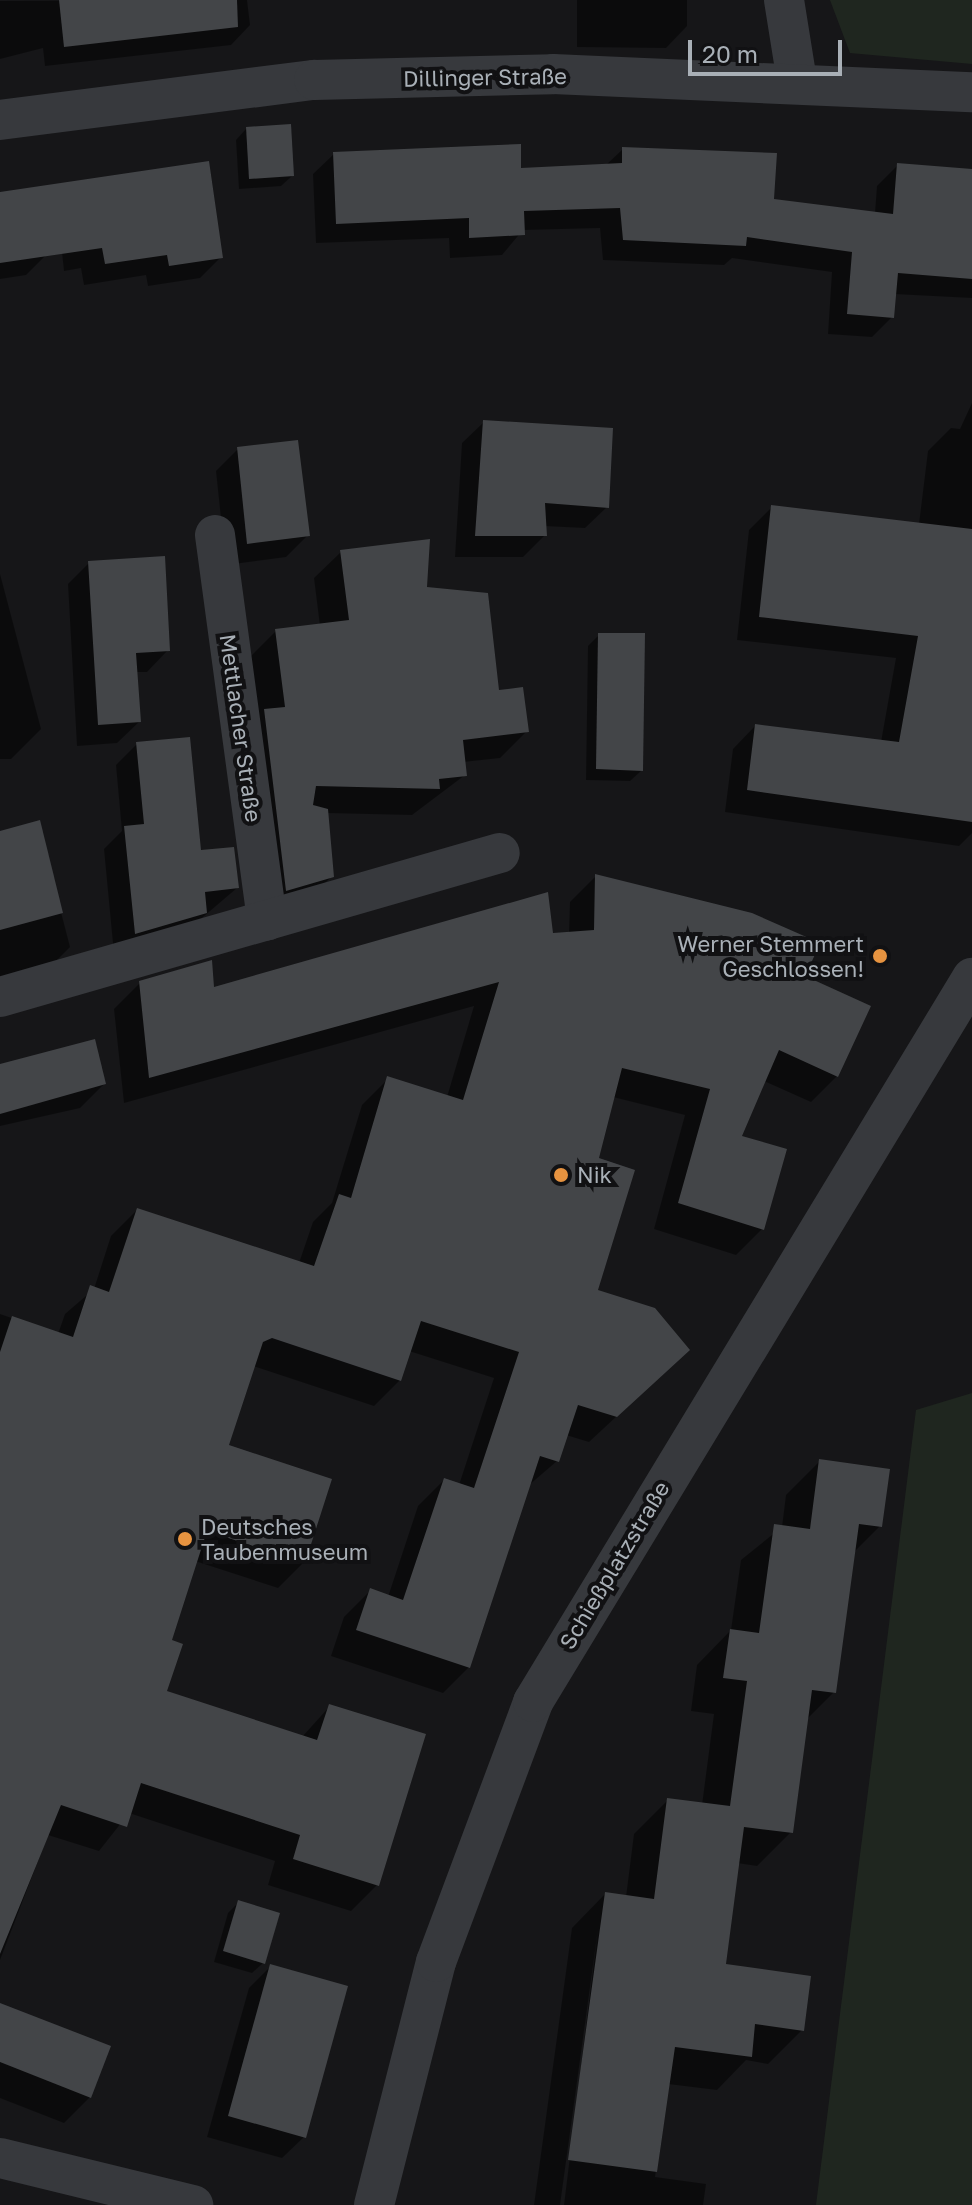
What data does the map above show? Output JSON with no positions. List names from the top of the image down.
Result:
{
  "streets": {
    "street": ["Dillinger Straße", "Mettlacher Straße", "Schießplatzstraße"]
  },
  "places": ["Werner Stemmert Geschlossen!", "Nik", "Deutsches Taubenmuseum"],
  "scale_bar": "20 m"
}
